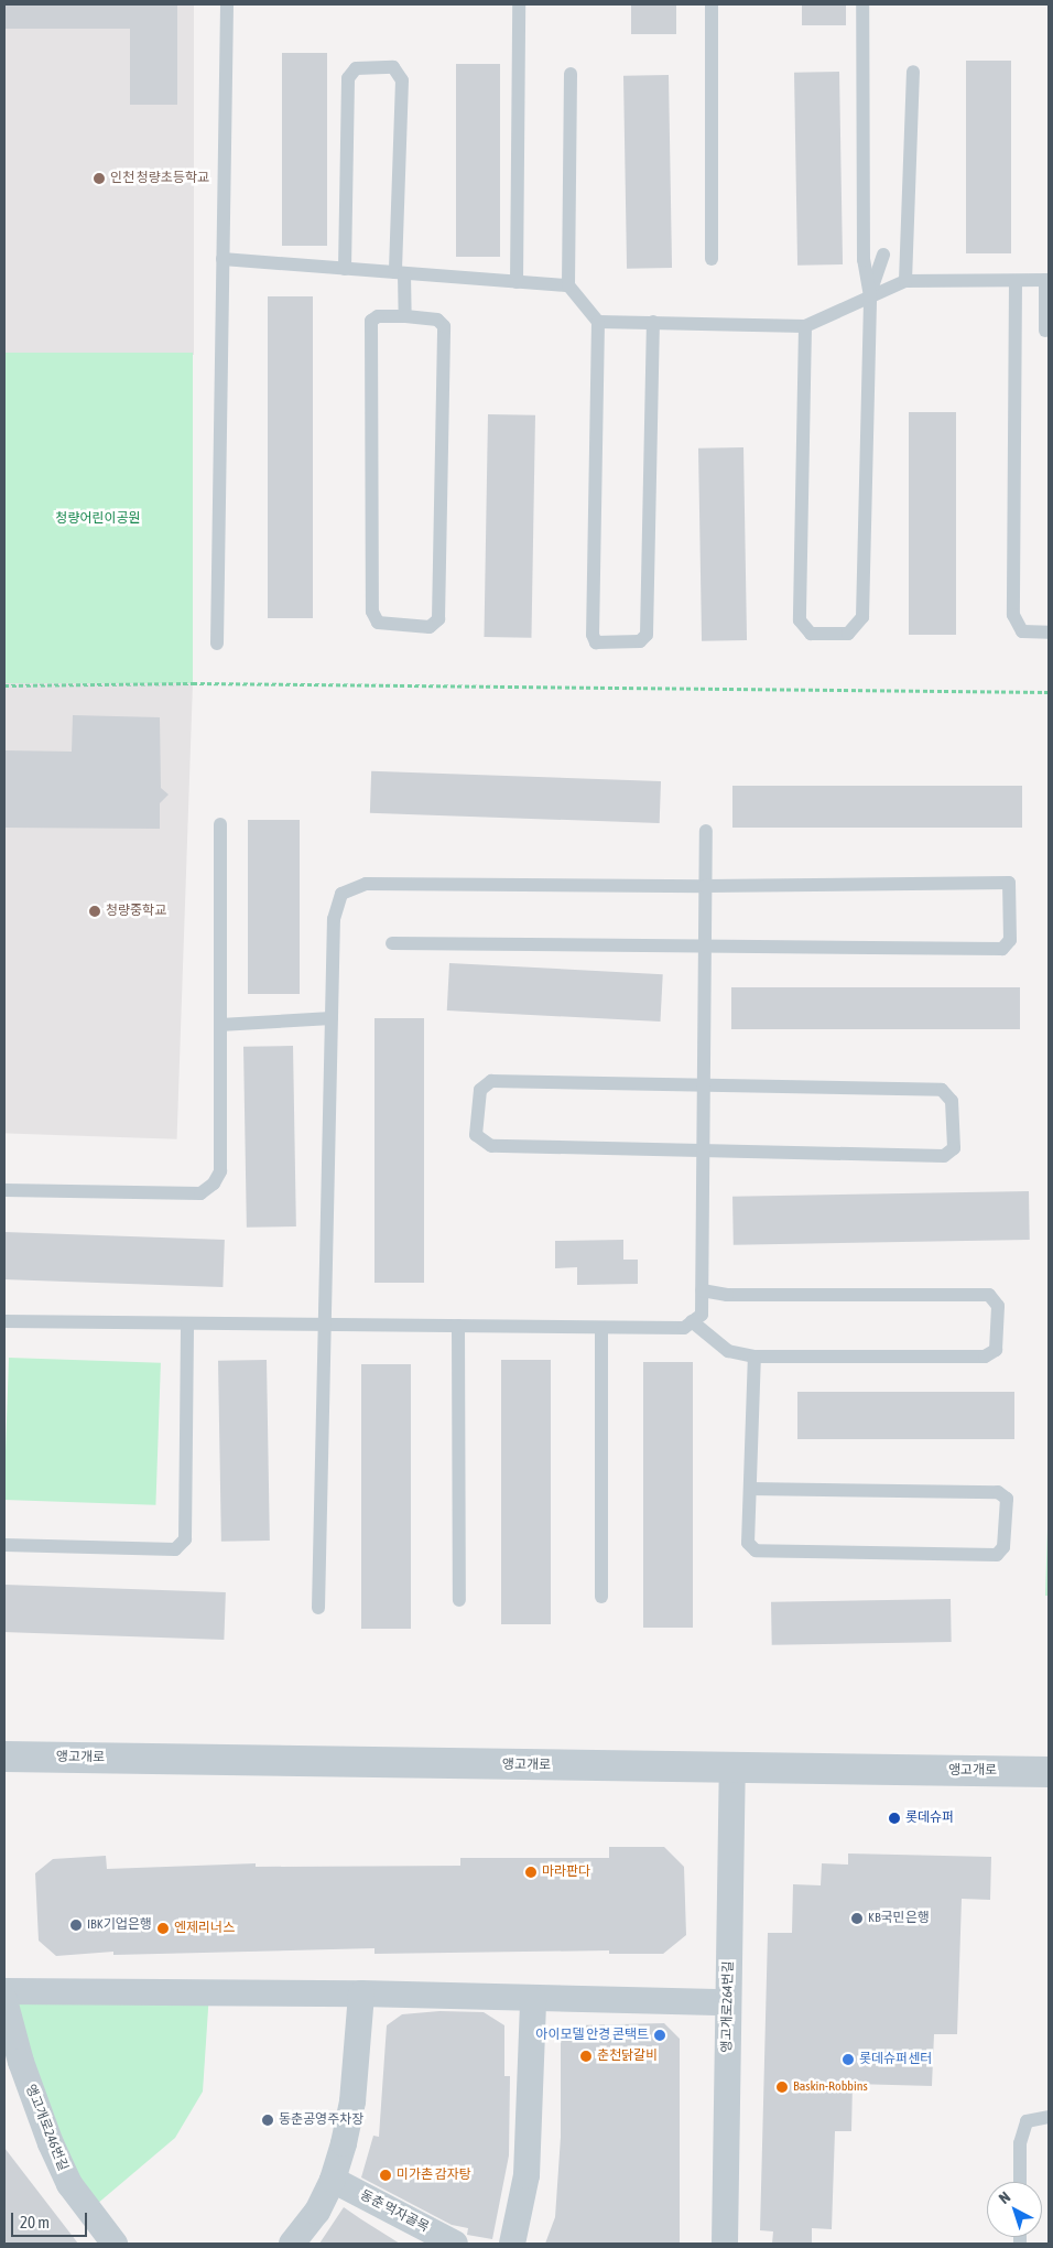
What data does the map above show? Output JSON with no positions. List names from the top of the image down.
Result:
{
  "streets": {
    "street": [
      "앵고개로",
      "앵고개로264번길",
      "앵고개로246번길",
      "동춘 먹자골목"
    ]
  },
  "crossings": [
    ["앵고개로", "앵고개로264번길"]
  ],
  "parks": ["청량어린이공원"],
  "places": [
    "인천 청량초등학교",
    "청량중학교",
    "롯데슈퍼",
    "마라판다",
    "KB국민은행",
    "IBK기업은행",
    "엔제리너스",
    "아이모델 안경 콘택트",
    "춘천닭갈비",
    "롯데슈퍼센터",
    "Baskin-Robbins",
    "동춘공영주차장",
    "미가촌 감자탕"
  ],
  "scale_bar": "20 m",
  "north": "top left"
}
